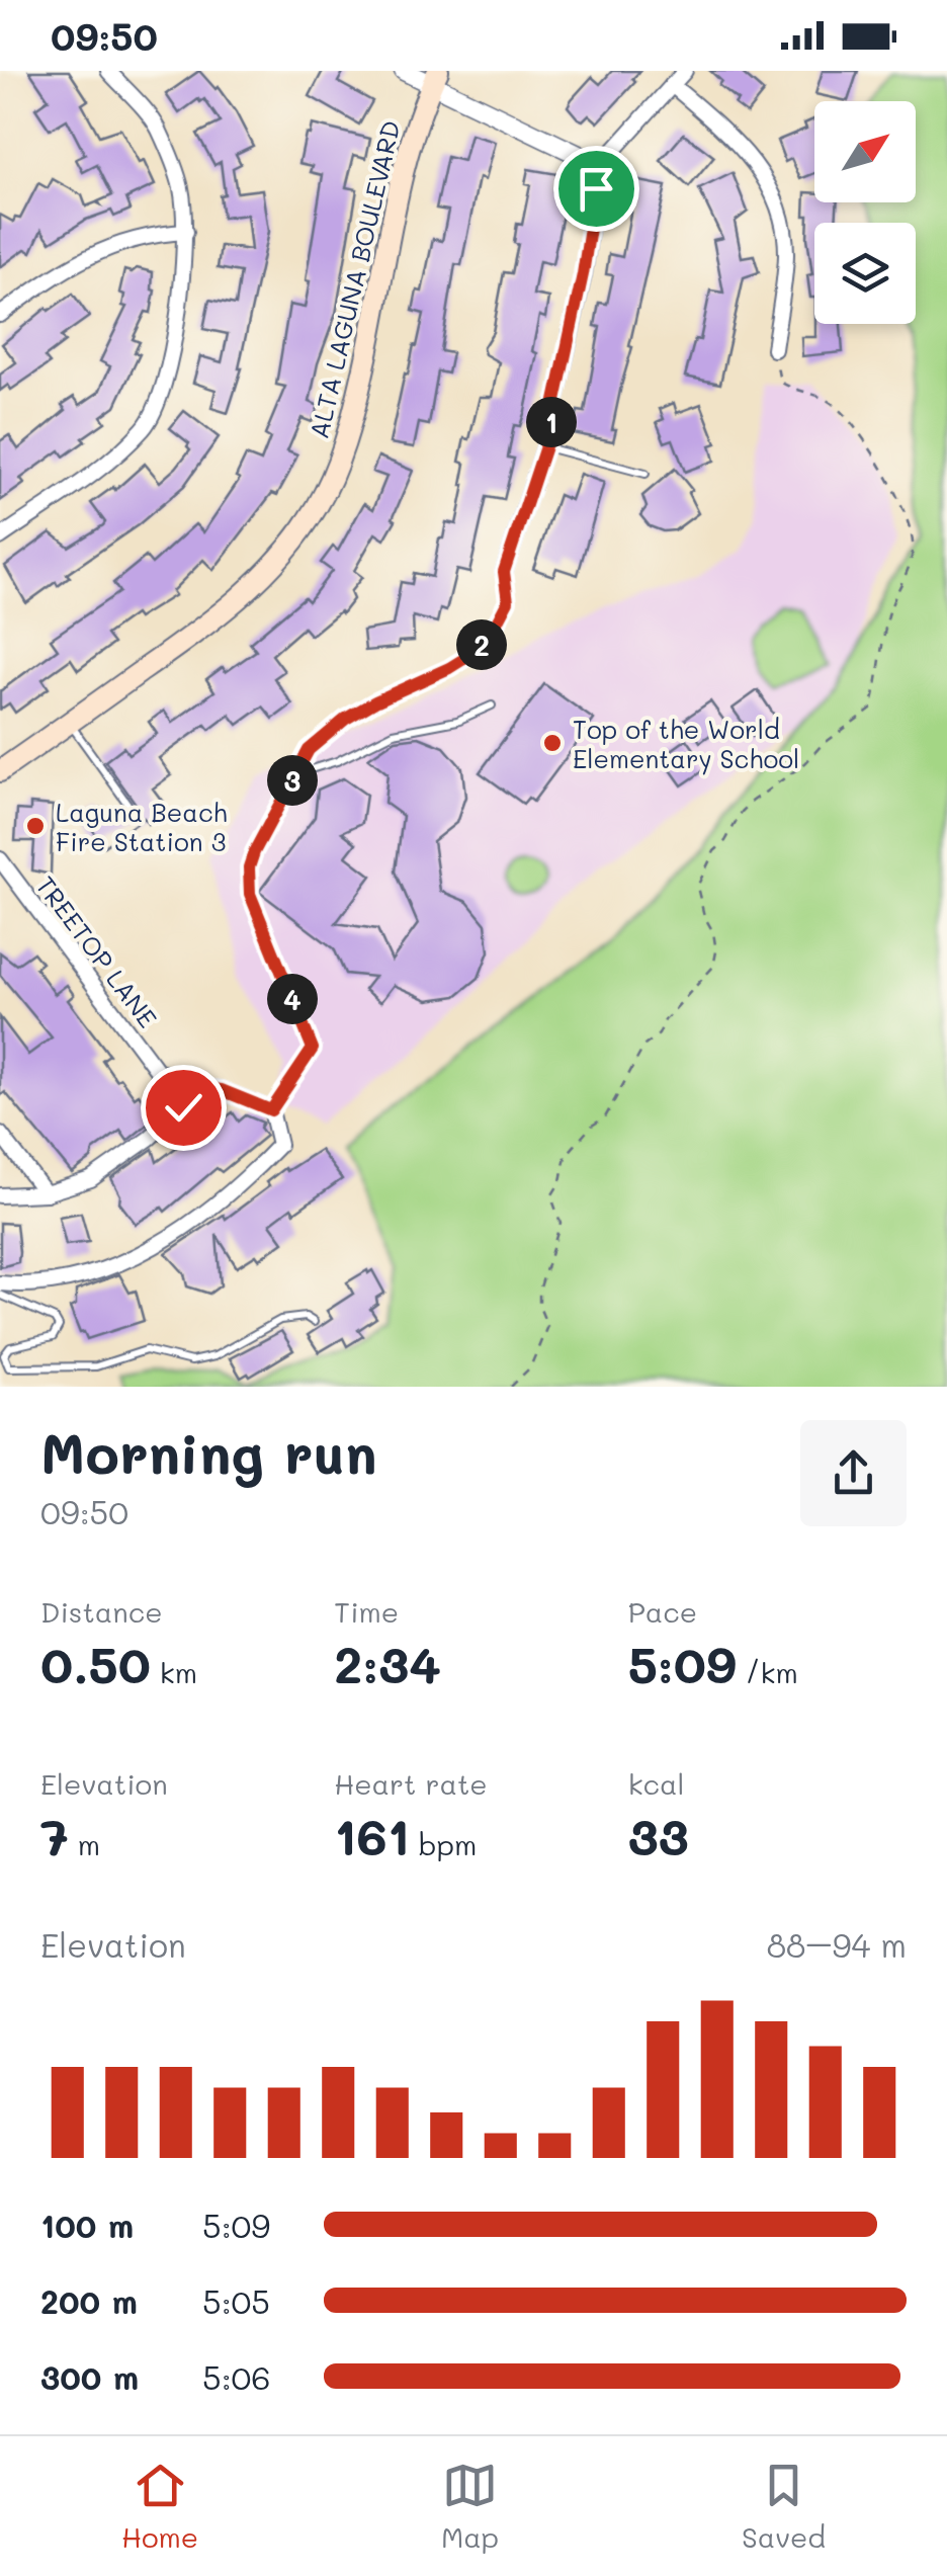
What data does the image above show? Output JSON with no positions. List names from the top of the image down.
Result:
{
  "streets": {
    "main road": ["ALTA LAGUNA BOULEVARD"],
    "street": ["TREETOP LANE"]
  },
  "places": ["Top of the World Elementary School", "Laguna Beach Fire Station 3"],
  "north": "top right",
  "page": {
    "status": "09:50",
    "pins": [
      "1",
      "2",
      "3",
      "4"
    ],
    "heading": ["Morning run", "09:50"],
    "stats": [
      ["Distance", "0.50 km"],
      ["Time", "2:34"],
      ["Pace", "5:09 /km"],
      ["Elevation", "7 m"],
      ["Heart rate", "161 bpm"],
      ["kcal", "33"]
    ],
    "chart": ["Elevation", "88–94 m"],
    "list": [
      {
        "name": "100 m",
        "note": "5:09"
      },
      {
        "name": "200 m",
        "note": "5:05"
      },
      {
        "name": "300 m",
        "note": "5:06"
      }
    ],
    "tabs": ["Home", "Map", "Saved"]
  }
}
